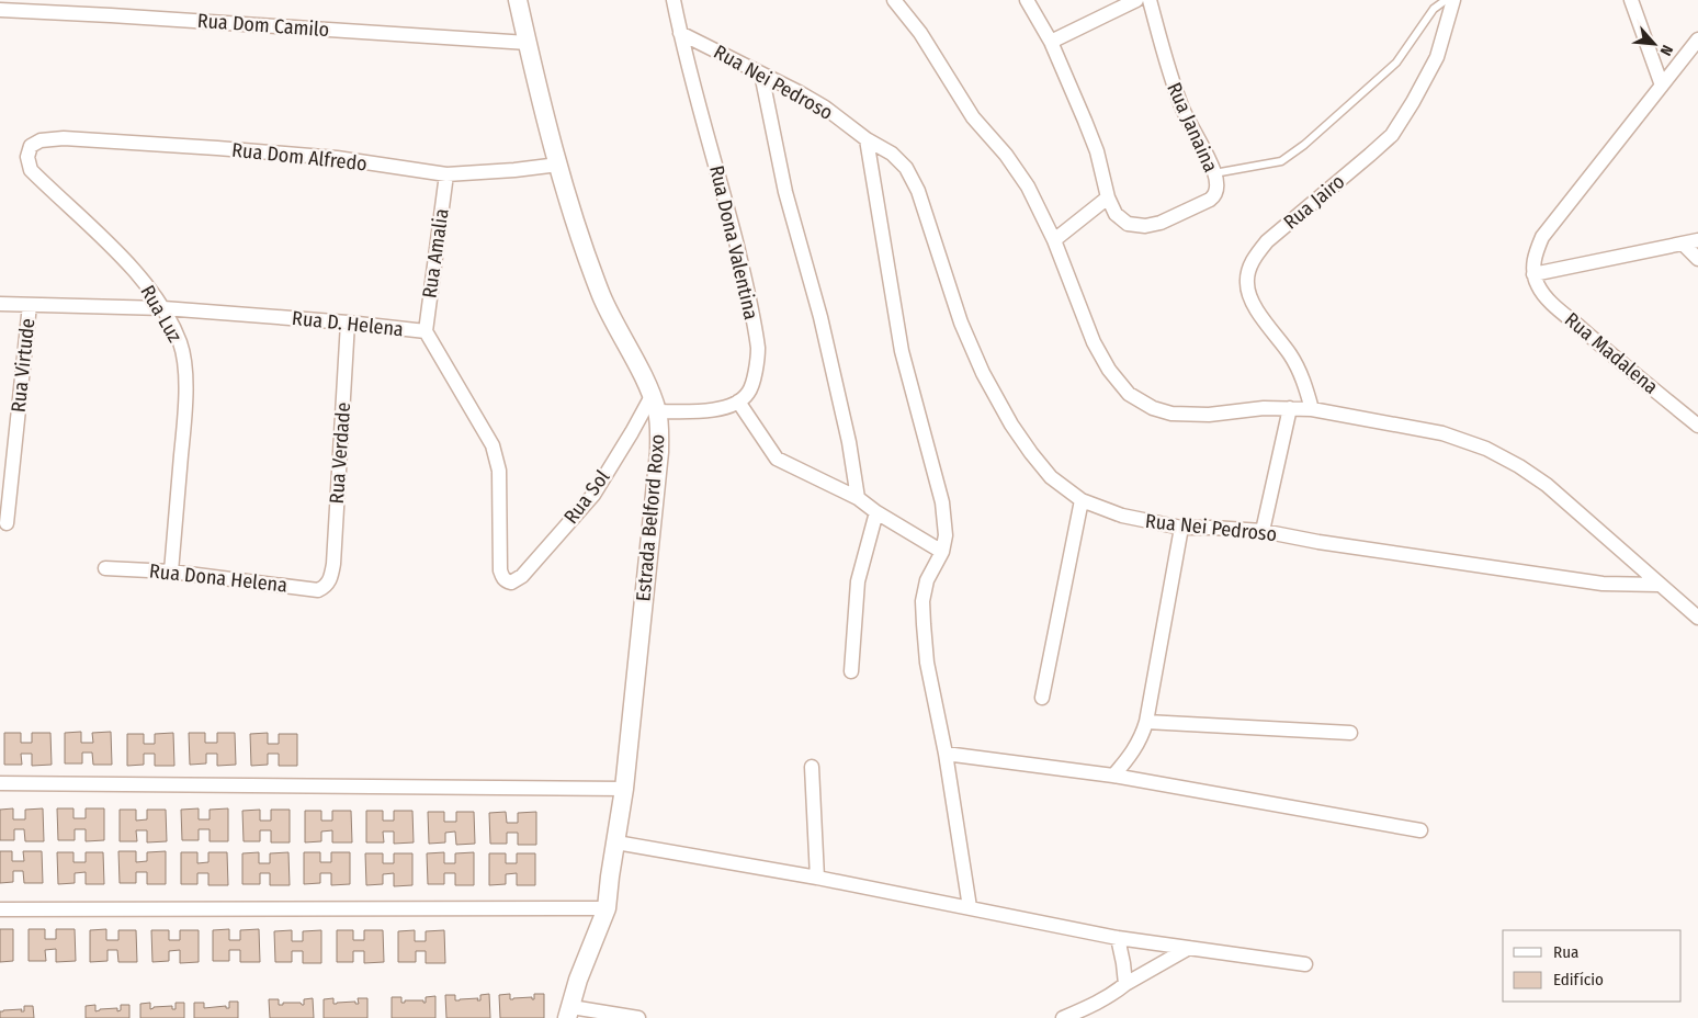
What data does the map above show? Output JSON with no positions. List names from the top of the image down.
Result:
{
  "streets": {
    "street": [
      "Rua Dom Camilo",
      "Rua Nei Pedroso",
      "Rua Janaina",
      "Rua Dom Alfredo",
      "Rua Jairo",
      "Rua Dona Valentina",
      "Rua Amalia",
      "Rua Luz",
      "Rua D. Helena",
      "Rua Madalena",
      "Rua Virtude",
      "Rua Verdade",
      "Rua Sol",
      "Estrada Belford Roxo",
      "Rua Dona Helena"
    ]
  },
  "crossings": [
    ["Rua Dom Camilo", "Estrada Belford Roxo"],
    ["Rua Nei Pedroso", "Rua Dona Valentina"],
    ["Rua Dom Alfredo", "Rua Amalia"],
    ["Rua Dom Alfredo", "Rua Luz"],
    ["Rua Dom Alfredo", "Estrada Belford Roxo"],
    ["Rua Amalia", "Rua D. Helena"],
    ["Rua Luz", "Rua D. Helena"],
    ["Rua Luz", "Rua Dona Helena"],
    ["Rua D. Helena", "Rua Virtude"],
    ["Rua D. Helena", "Rua Verdade"],
    ["Rua D. Helena", "Rua Sol"],
    ["Rua Verdade", "Rua Dona Helena"],
    ["Rua Sol", "Estrada Belford Roxo"]
  ],
  "legend": ["Rua", "Edifício"],
  "north": "bottom right"
}
